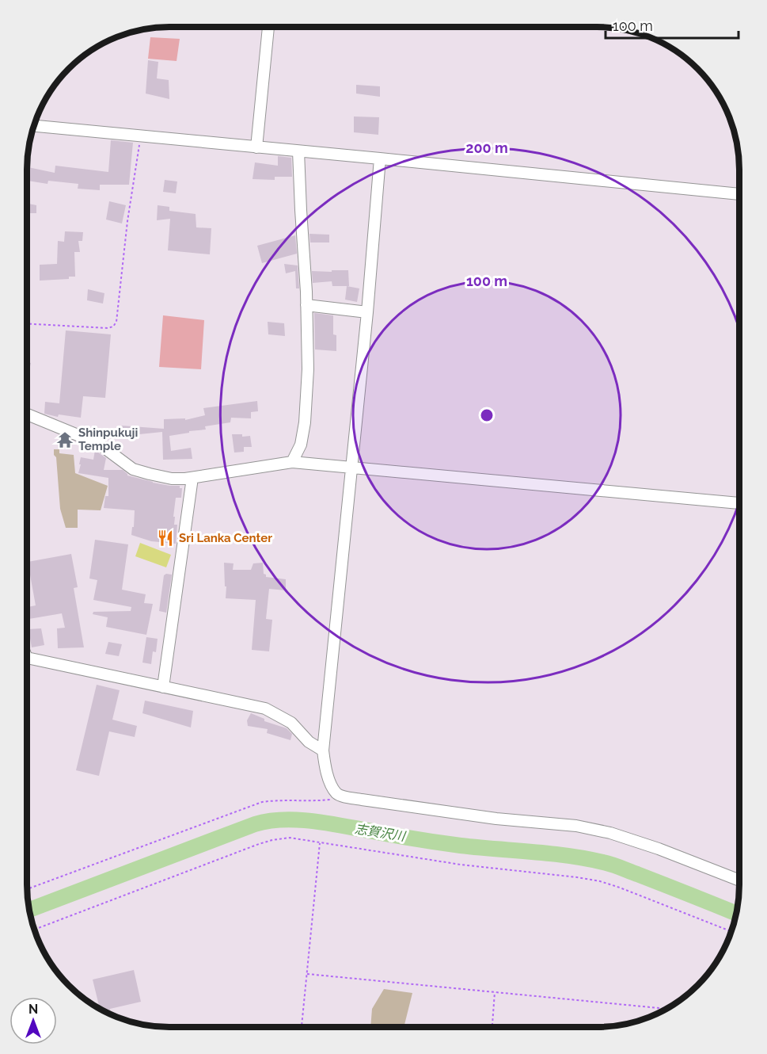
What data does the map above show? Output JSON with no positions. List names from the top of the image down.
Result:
{
  "water": ["志賀沢川"],
  "places": {
    "temple": ["Shinpukuji Temple"],
    "restaurant": ["Sri Lanka Center"]
  },
  "scale_bar": "100 m",
  "north": "top",
  "rings": ["200 m", "100 m"]
}
